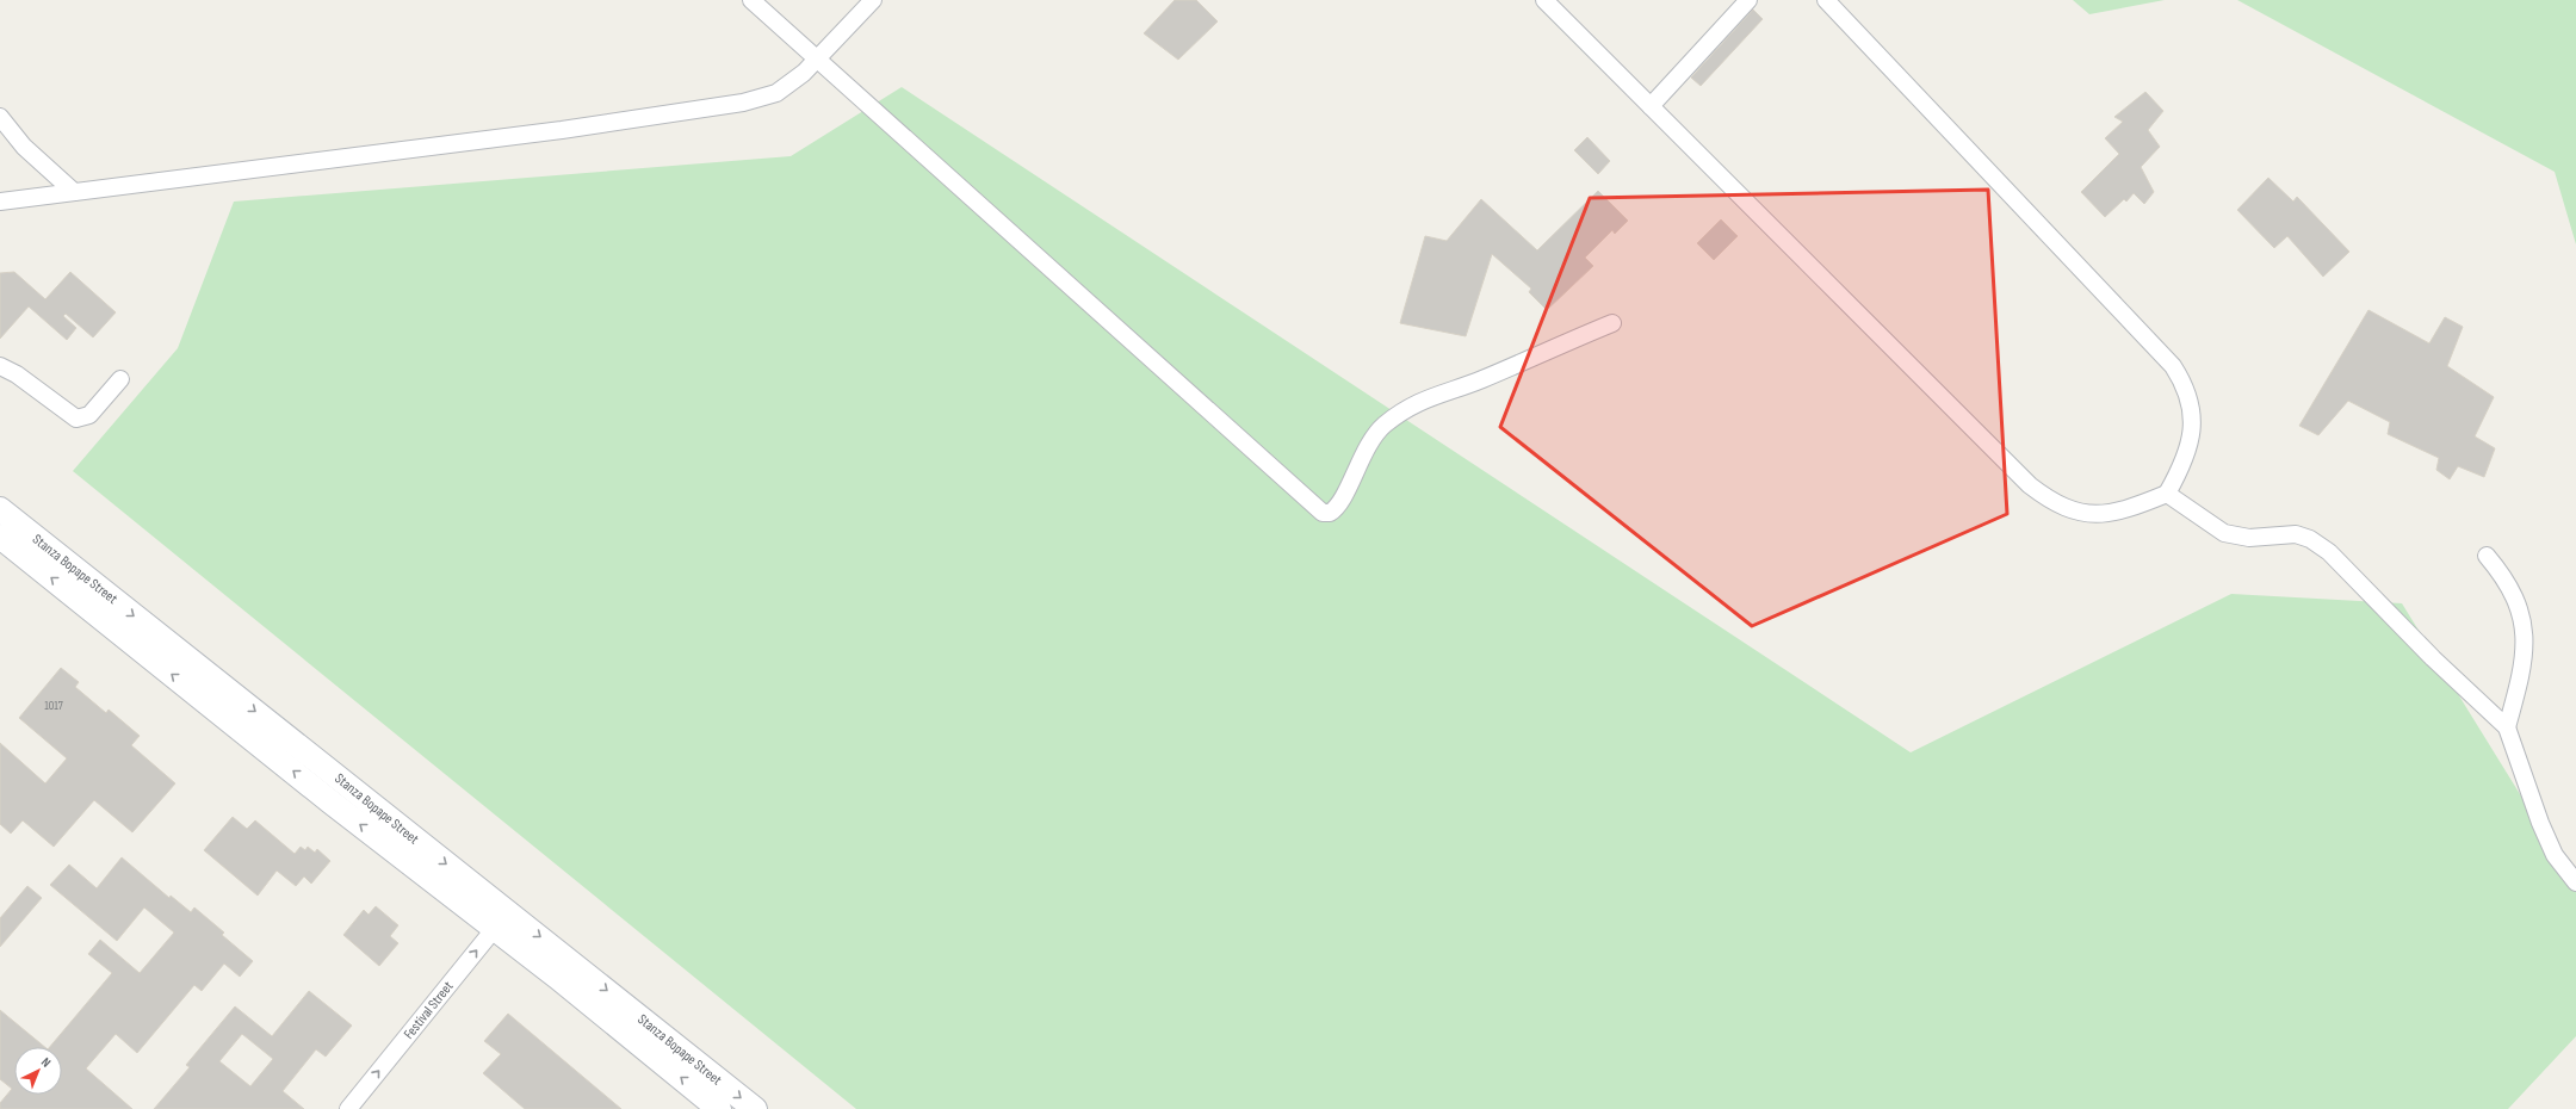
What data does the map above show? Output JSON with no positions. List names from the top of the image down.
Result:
{
  "streets": {
    "main road": ["Stanza Bopape Street"],
    "street": ["Festival Street"]
  },
  "crossings": [
    ["Stanza Bopape Street", "Festival Street"]
  ],
  "one_way": ["Festival Street"],
  "house_numbers": ["1017"],
  "north": "top right"
}
